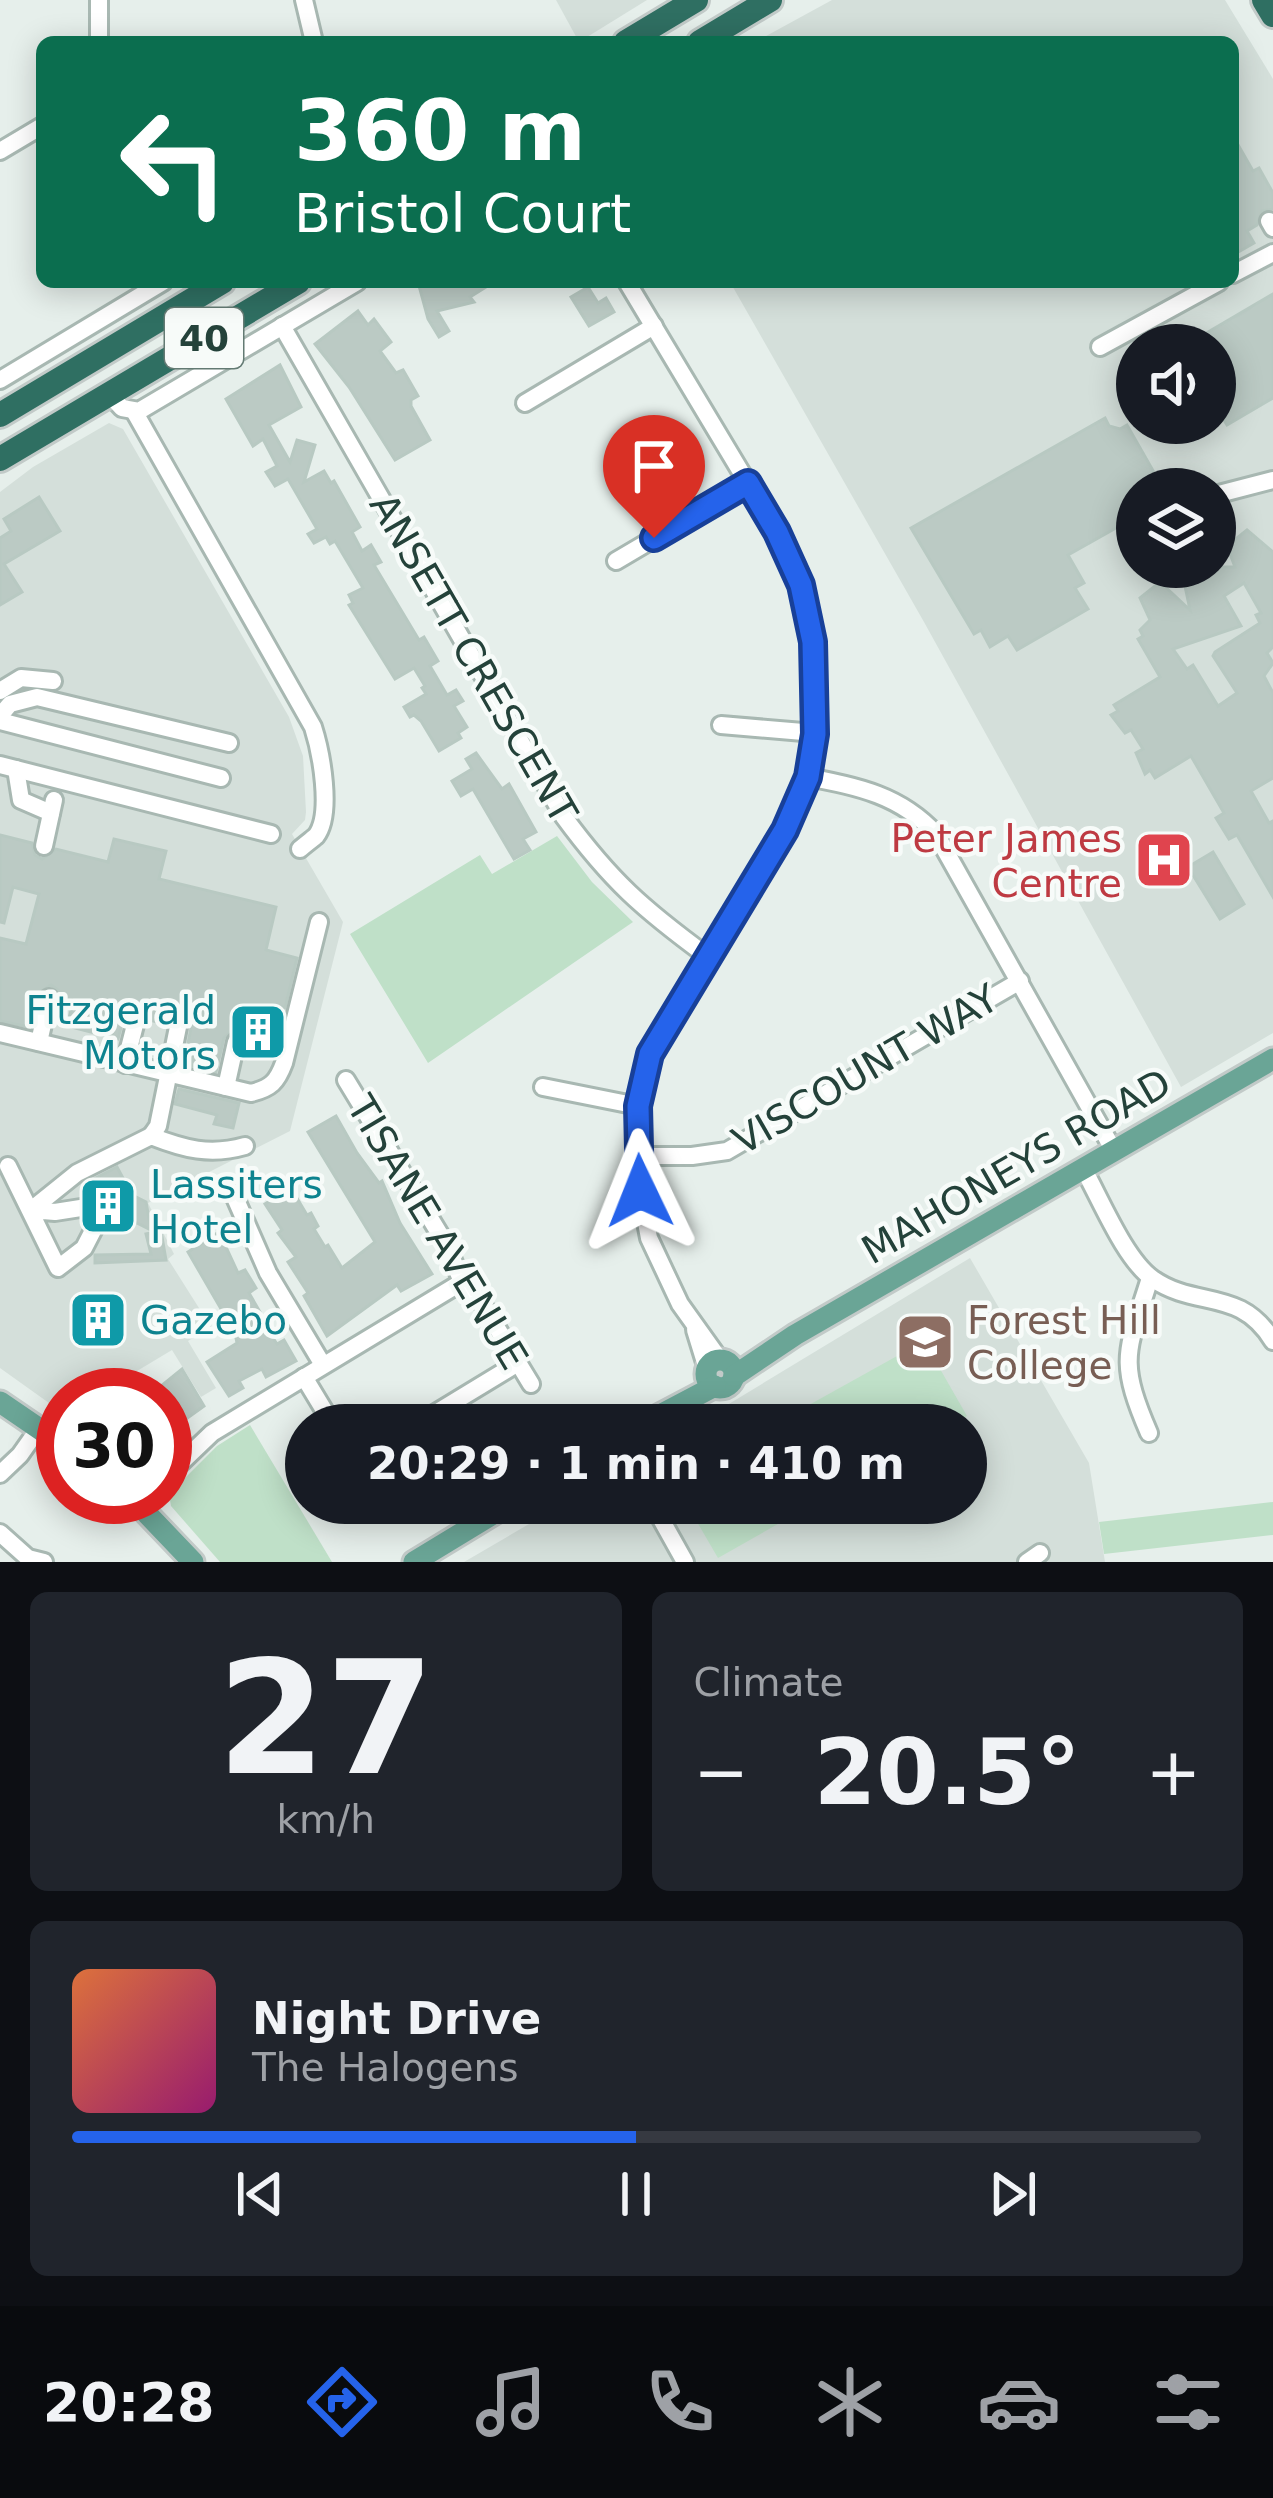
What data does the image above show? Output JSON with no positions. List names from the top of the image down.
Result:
{
  "streets": {
    "highway": ["40"],
    "main road": ["MAHONEYS ROAD"],
    "street": ["ANSETT CRESCENT", "VISCOUNT WAY", "TISANE AVENUE"]
  },
  "places": {
    "hospital": ["Peter James Centre"],
    "building": ["Fitzgerald Motors", "Lassiters Hotel", "Gazebo"],
    "school or university": ["Forest Hill College"]
  },
  "page": {
    "turn": ["360 m", "Bristol Court"],
    "limit": "30",
    "trip": "20:29 · 1 min · 410 m",
    "tile": [
      ["27", "km/h"],
      "Climate"
    ],
    "heat": ["−", "20.5°", "+"],
    "song": ["Night Drive", "The Halogens"],
    "tabs": "20:28"
  }
}
